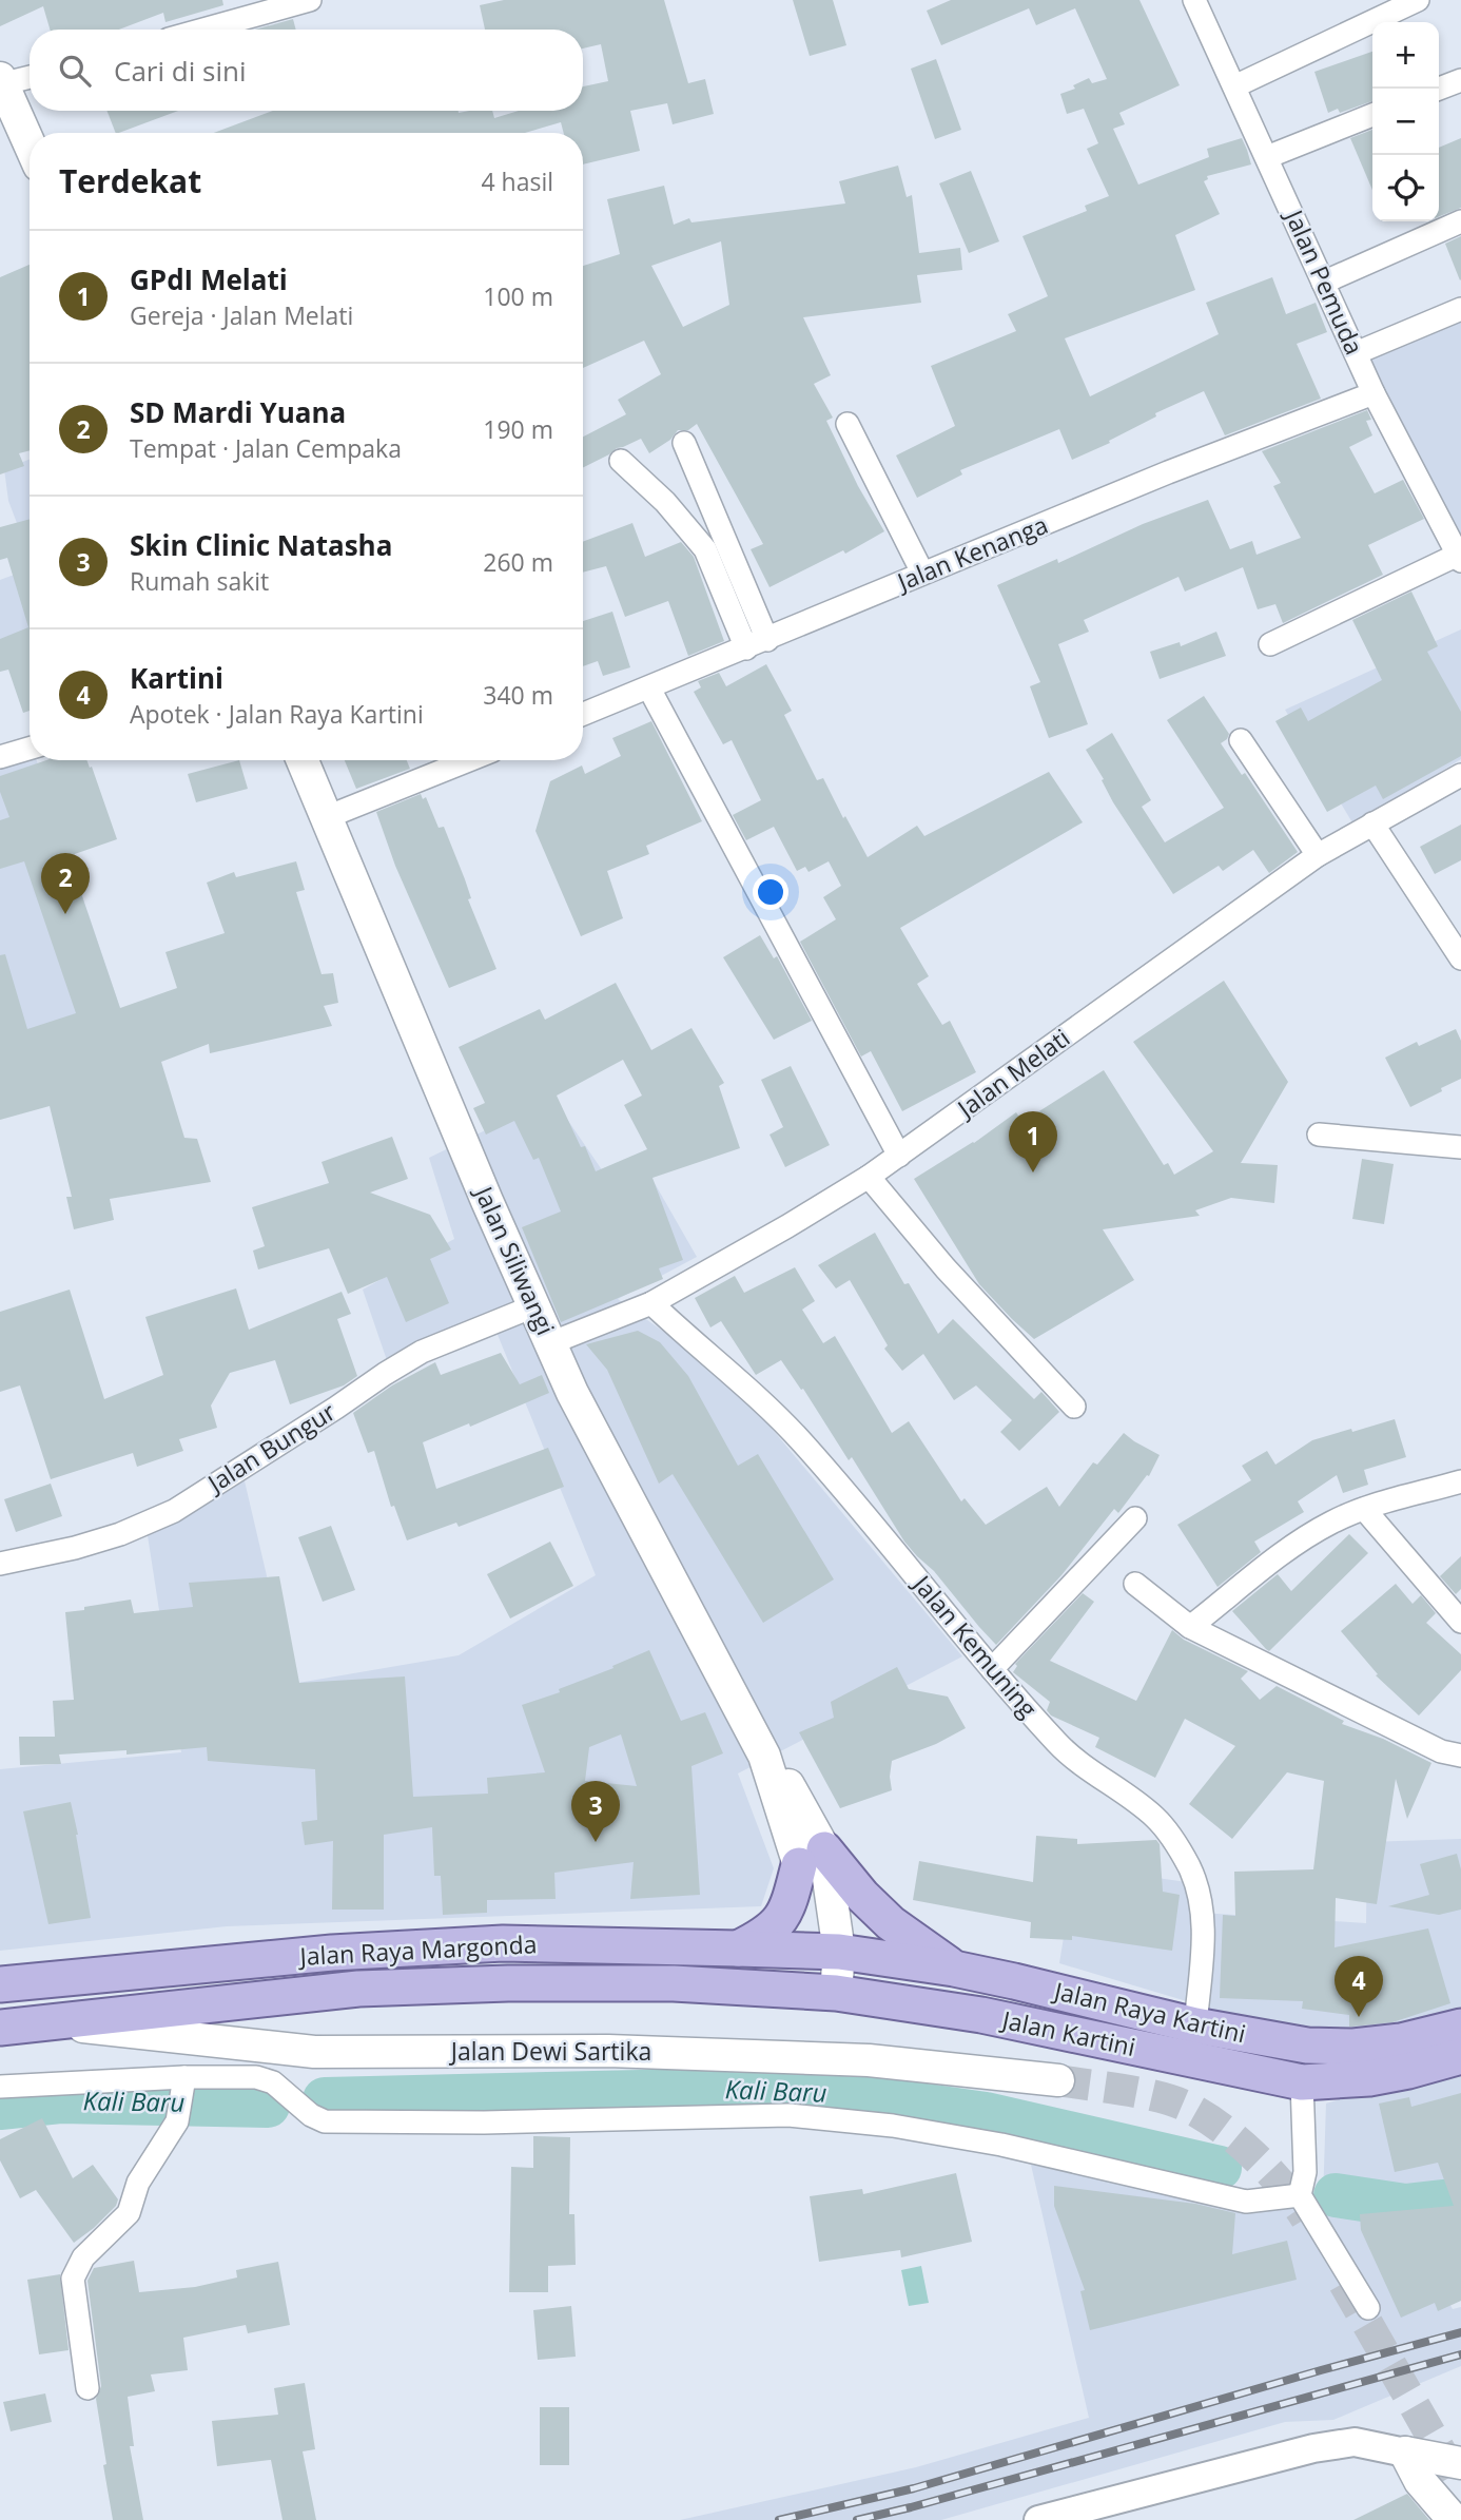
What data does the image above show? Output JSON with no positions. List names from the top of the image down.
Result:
{
  "streets": {
    "main road": [
      "Jalan Siliwangi",
      "Jalan Raya Margonda",
      "Jalan Raya Kartini",
      "Jalan Kartini",
      "Jalan Dewi Sartika"
    ],
    "street": [
      "Jalan Pemuda",
      "Jalan Kenanga",
      "Jalan Melati",
      "Jalan Bungur",
      "Jalan Kemuning"
    ]
  },
  "crossings": [
    ["Jalan Pemuda", "Jalan Kenanga"],
    ["Jalan Melati", "Jalan Siliwangi"],
    ["Jalan Melati", "Jalan Kemuning"],
    ["Jalan Siliwangi", "Jalan Bungur"],
    ["Jalan Siliwangi", "Jalan Raya Margonda"],
    ["Jalan Siliwangi", "Jalan Raya Kartini"],
    ["Jalan Siliwangi", "Jalan Kartini"],
    ["Jalan Kemuning", "Jalan Raya Kartini"],
    ["Jalan Raya Margonda", "Jalan Raya Kartini"],
    ["Jalan Raya Margonda", "Jalan Kartini"],
    ["Jalan Raya Margonda", "Jalan Dewi Sartika"]
  ],
  "water": ["Kali Baru"],
  "page": {
    "map_buttons": ["+", "−"],
    "search": "Cari di sini",
    "heading": ["Terdekat", "4 hasil"],
    "list": [
      {
        "mark": "1",
        "name": "GPdI Melati",
        "note": "Gereja · Jalan Melati",
        "value": "100 m"
      },
      {
        "mark": "2",
        "name": "SD Mardi Yuana",
        "note": "Tempat · Jalan Cempaka",
        "value": "190 m"
      },
      {
        "mark": "3",
        "name": "Skin Clinic Natasha",
        "note": "Rumah sakit",
        "value": "260 m"
      },
      {
        "mark": "4",
        "name": "Kartini",
        "note": "Apotek · Jalan Raya Kartini",
        "value": "340 m"
      }
    ],
    "pins": [
      "2",
      "1",
      "3",
      "4"
    ]
  }
}
